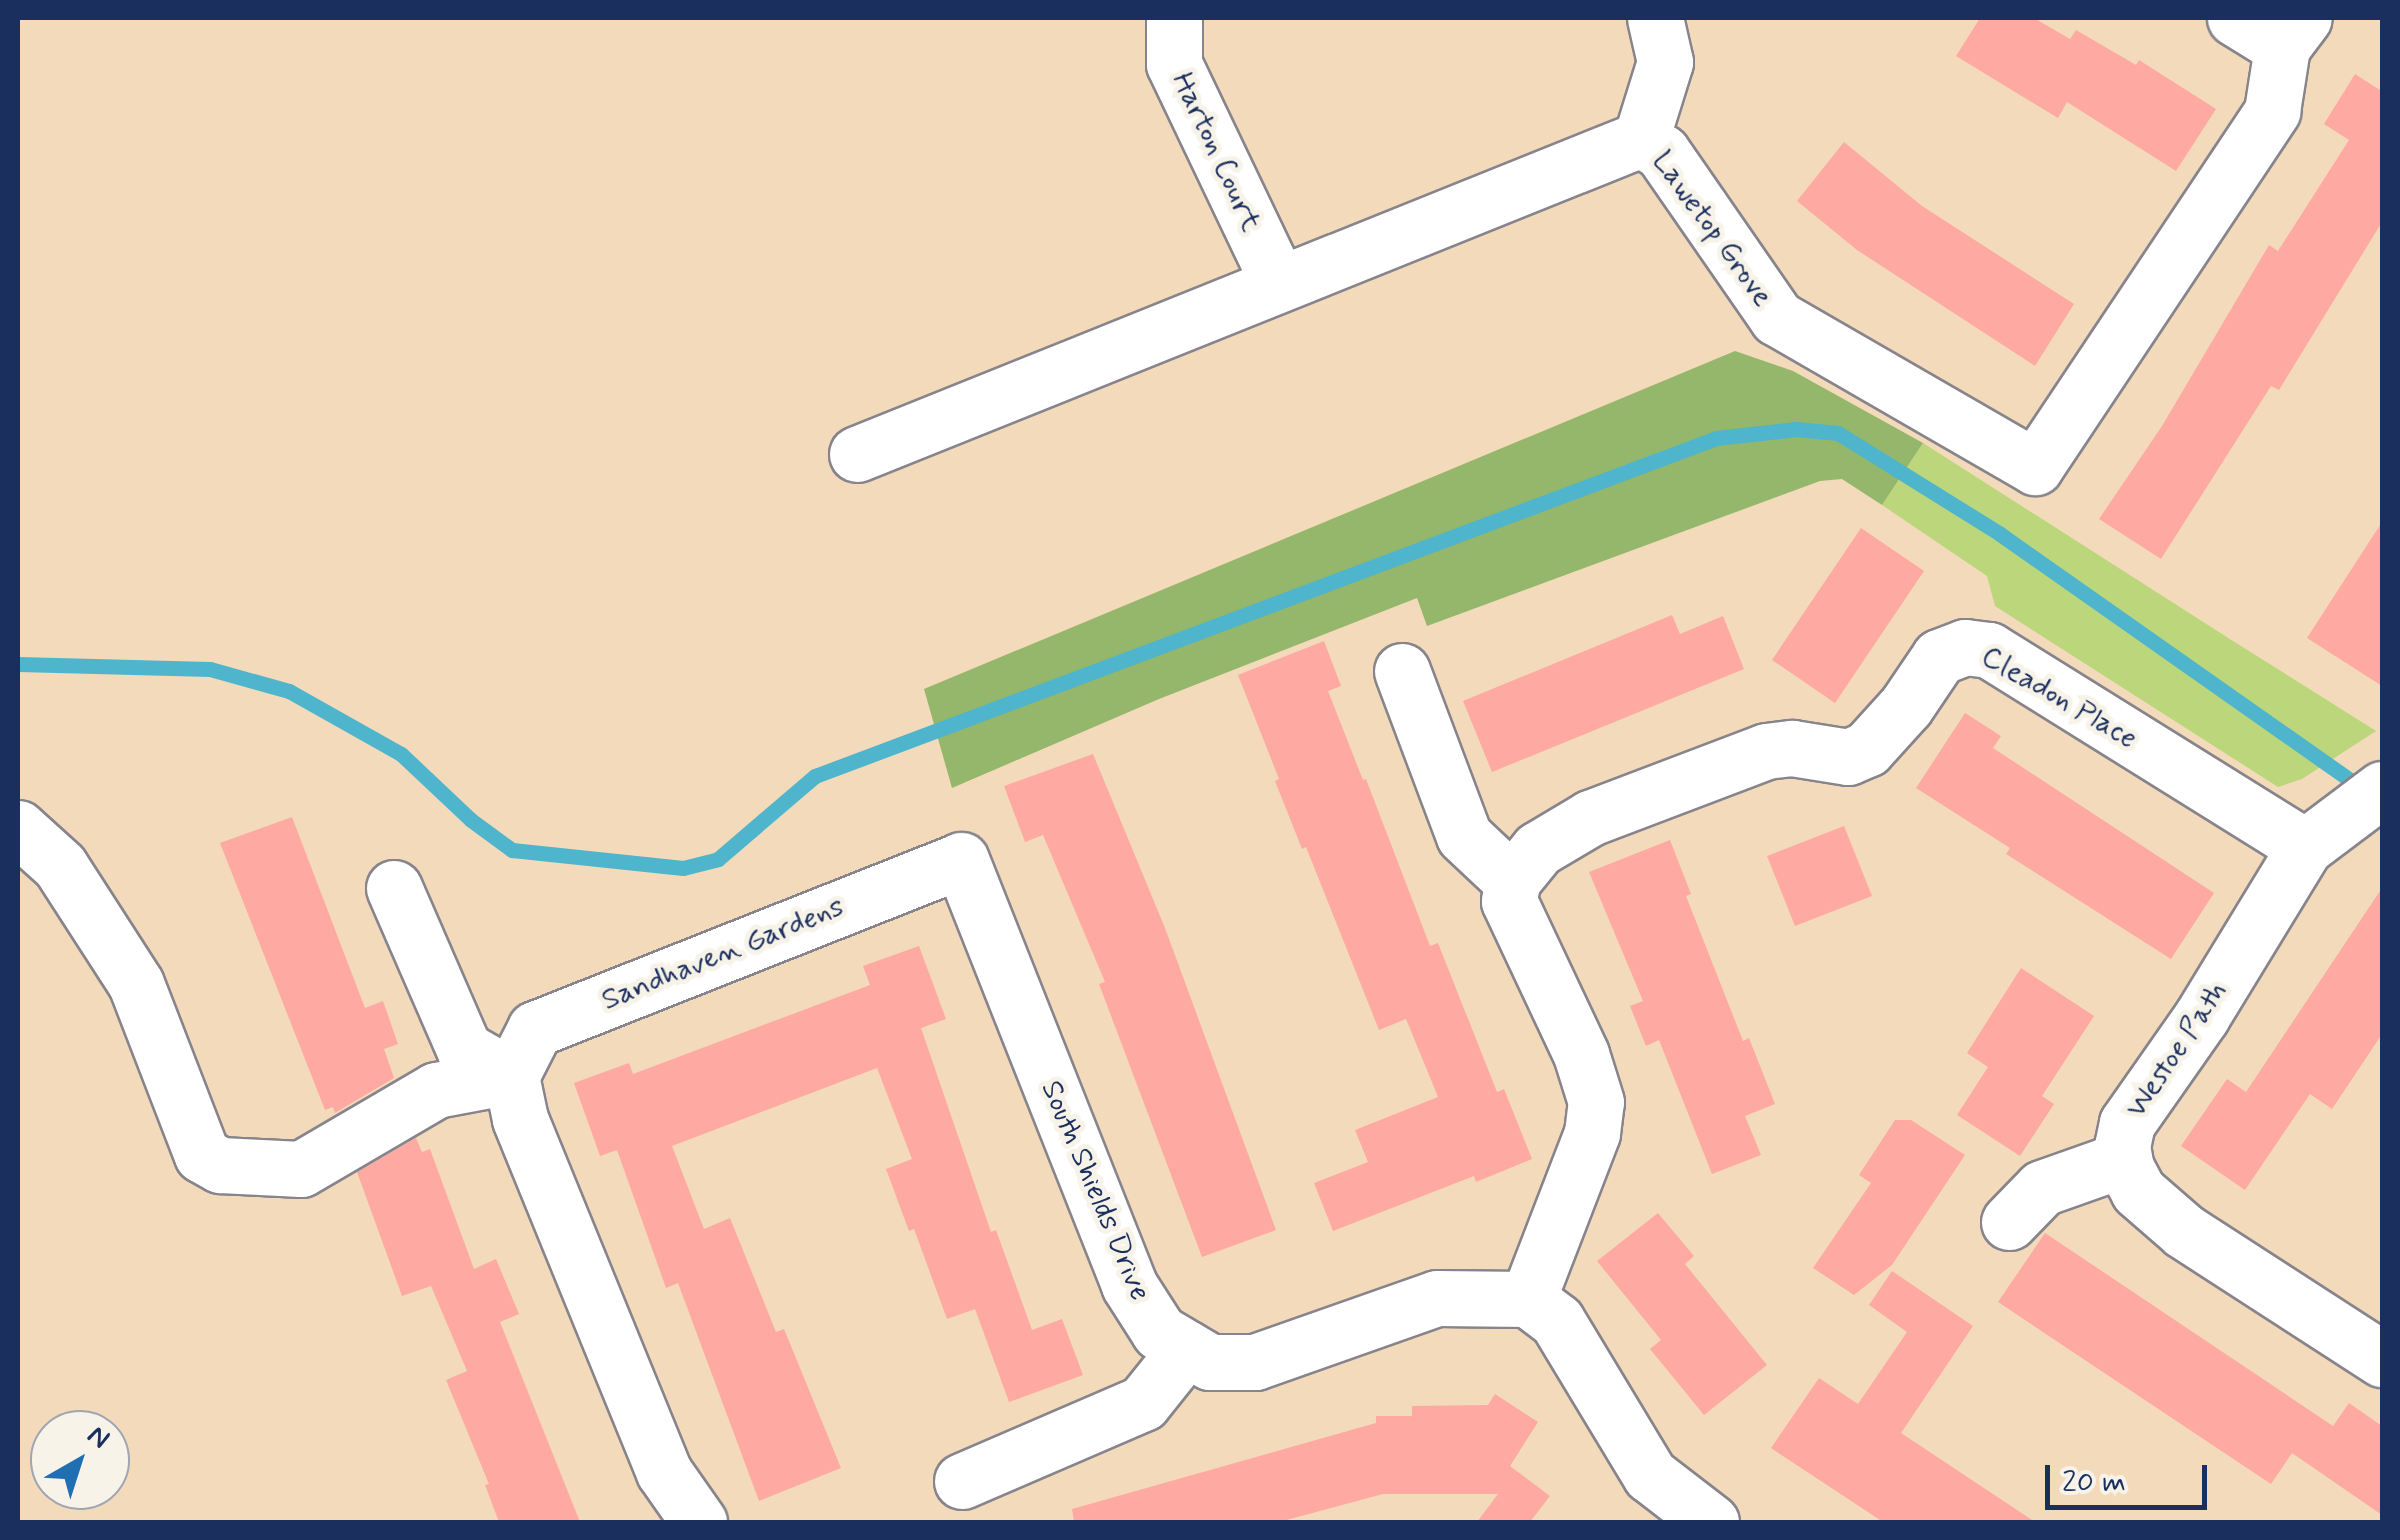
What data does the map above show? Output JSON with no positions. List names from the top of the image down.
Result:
{
  "streets": {
    "street": [
      "Harton Court",
      "Lawetop Grove",
      "Cleadon Place",
      "Sandhaven Gardens",
      "Westoe Path",
      "South Shields Drive"
    ]
  },
  "crossings": [
    ["Harton Court", "Lawetop Grove"],
    ["Cleadon Place", "Westoe Path"],
    ["Sandhaven Gardens", "South Shields Drive"]
  ],
  "scale_bar": "20 m",
  "north": "top right"
}
